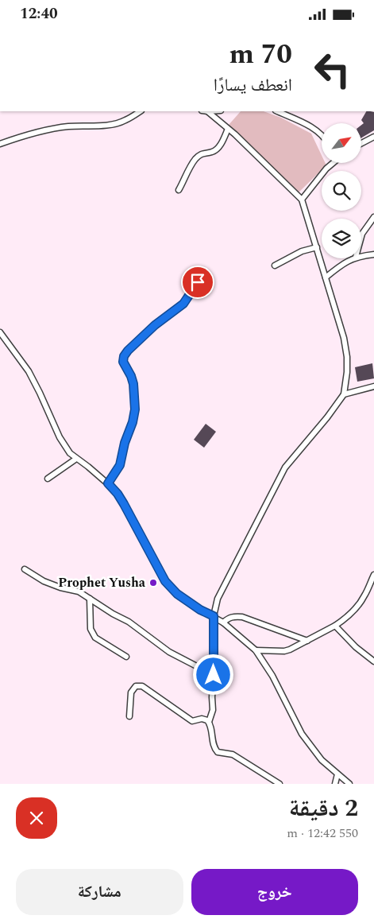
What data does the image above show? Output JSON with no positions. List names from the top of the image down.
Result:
{
  "places": ["Prophet Yusha"],
  "north": "top right",
  "page": {
    "status": "12:40",
    "turn": ["70 m", "انعطف يسارًا"],
    "heading": ["2 دقيقة", "550 m · 12:42"],
    "buttons": ["خروج", "مشاركة"]
  }
}
